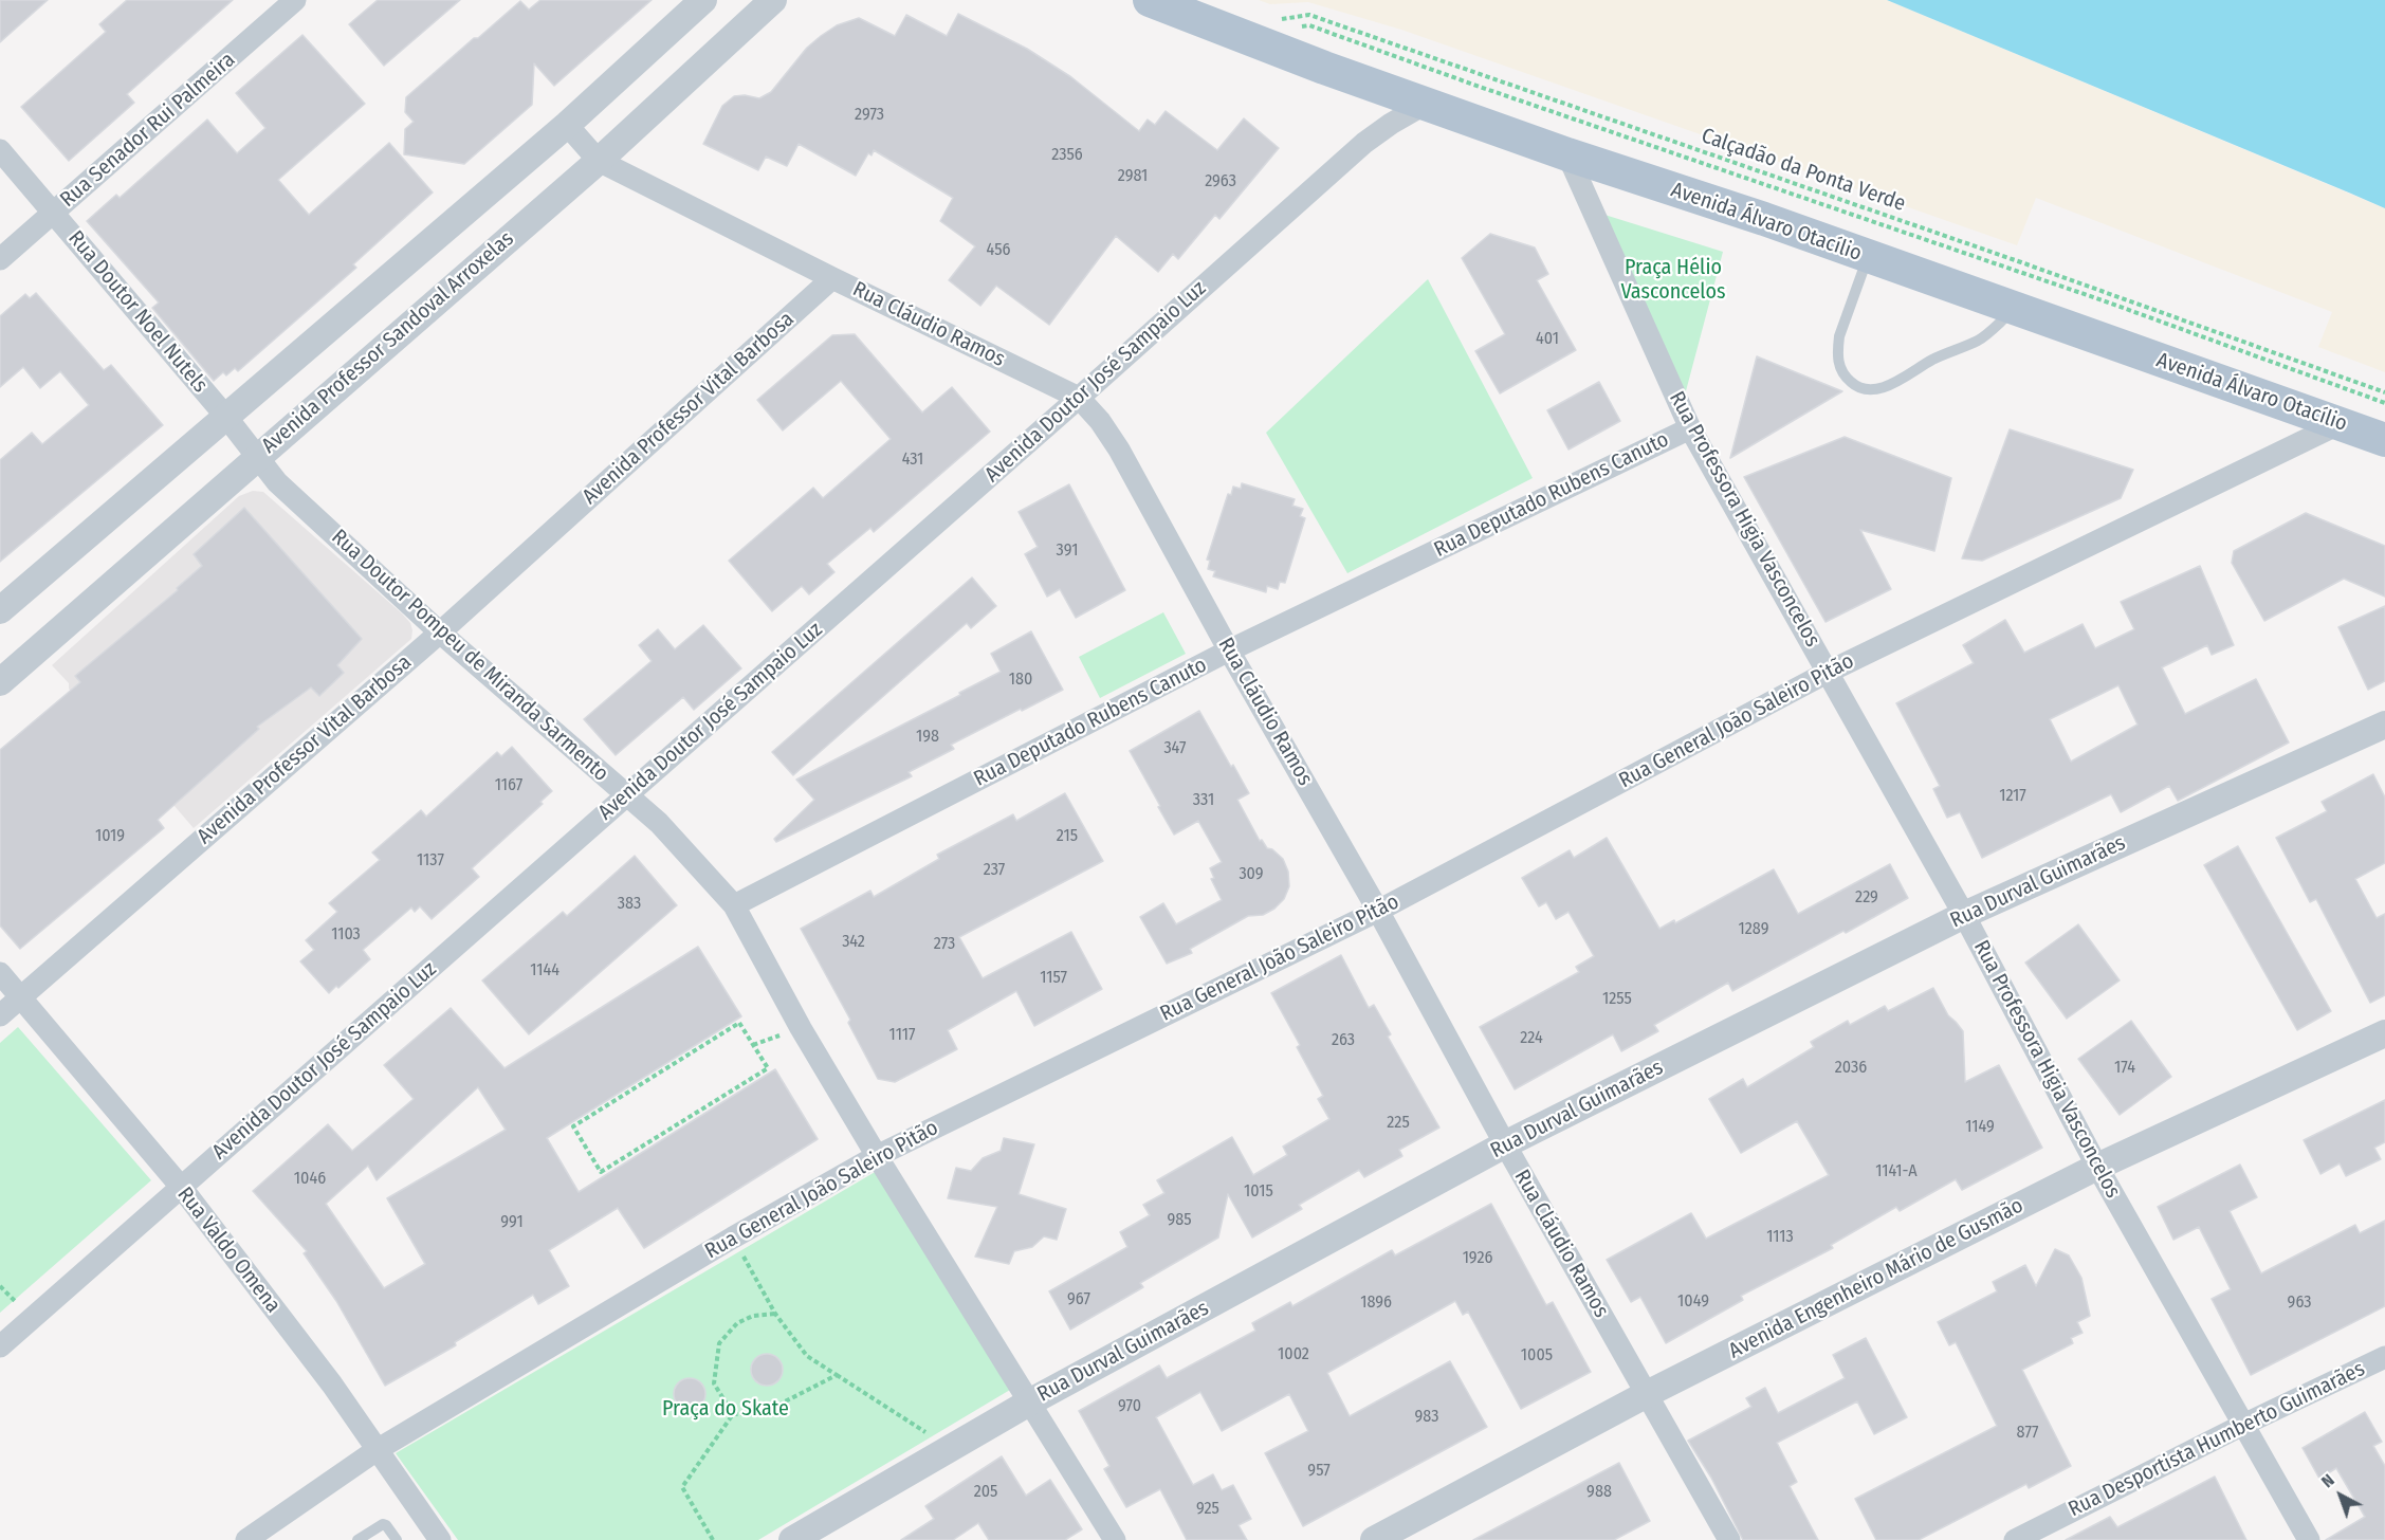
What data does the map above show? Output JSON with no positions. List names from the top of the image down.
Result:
{
  "streets": {
    "main road": ["Avenida Álvaro Otacílio"],
    "street": [
      "Rua Senador Rui Palmeira",
      "Rua Doutor Noel Nutels",
      "Rua Cláudio Ramos",
      "Avenida Professor Sandoval Arroxelas",
      "Avenida Doutor José Sampaio Luz",
      "Avenida Professor Vital Barbosa",
      "Rua Deputado Rubens Canuto",
      "Rua Professora Higia Vasconcelos",
      "Rua Doutor Pompeu de Miranda Sarmento",
      "Rua General João Saleiro Pitão",
      "Rua Durval Guimarães",
      "Rua Valdo Omena",
      "Avenida Engenheiro Mário de Gusmão",
      "Rua Desportista Humberto Guimarães"
    ],
    "path": ["Calçadão da Ponta Verde"]
  },
  "crossings": [
    ["Rua Senador Rui Palmeira", "Rua Doutor Noel Nutels"],
    ["Avenida Álvaro Otacílio", "Avenida Doutor José Sampaio Luz"],
    ["Avenida Álvaro Otacílio", "Rua Professora Higia Vasconcelos"],
    ["Avenida Álvaro Otacílio", "Rua General João Saleiro Pitão"],
    ["Rua Doutor Noel Nutels", "Rua Doutor Pompeu de Miranda Sarmento"],
    ["Rua Cláudio Ramos", "Avenida Professor Sandoval Arroxelas"],
    ["Rua Cláudio Ramos", "Avenida Doutor José Sampaio Luz"],
    ["Rua Cláudio Ramos", "Avenida Professor Vital Barbosa"],
    ["Rua Cláudio Ramos", "Rua Deputado Rubens Canuto"],
    ["Rua Cláudio Ramos", "Rua General João Saleiro Pitão"],
    ["Rua Cláudio Ramos", "Rua Durval Guimarães"],
    ["Rua Cláudio Ramos", "Avenida Engenheiro Mário de Gusmão"],
    ["Avenida Professor Sandoval Arroxelas", "Rua Doutor Pompeu de Miranda Sarmento"],
    ["Avenida Doutor José Sampaio Luz", "Rua Doutor Pompeu de Miranda Sarmento"],
    ["Avenida Doutor José Sampaio Luz", "Rua Valdo Omena"],
    ["Avenida Professor Vital Barbosa", "Rua Doutor Pompeu de Miranda Sarmento"],
    ["Avenida Professor Vital Barbosa", "Rua Valdo Omena"],
    ["Rua Deputado Rubens Canuto", "Rua Professora Higia Vasconcelos"],
    ["Rua Deputado Rubens Canuto", "Rua Doutor Pompeu de Miranda Sarmento"],
    ["Rua Professora Higia Vasconcelos", "Rua General João Saleiro Pitão"],
    ["Rua Professora Higia Vasconcelos", "Rua Durval Guimarães"],
    ["Rua Professora Higia Vasconcelos", "Avenida Engenheiro Mário de Gusmão"],
    ["Rua Professora Higia Vasconcelos", "Rua Desportista Humberto Guimarães"],
    ["Rua Doutor Pompeu de Miranda Sarmento", "Rua General João Saleiro Pitão"],
    ["Rua Doutor Pompeu de Miranda Sarmento", "Rua Durval Guimarães"],
    ["Rua General João Saleiro Pitão", "Rua Valdo Omena"]
  ],
  "parks": ["Praça Hélio Vasconcelos", "Praça do Skate"],
  "house_numbers": [
    "2973",
    "2356",
    "2981",
    "2963",
    "456",
    "401",
    "431",
    "391",
    "180",
    "198",
    "347",
    "1167",
    "1217",
    "331",
    "1019",
    "215",
    "1137",
    "237",
    "309",
    "229",
    "383",
    "1289",
    "1103",
    "342",
    "273",
    "1144",
    "1157",
    "1255",
    "1117",
    "224",
    "263",
    "2036",
    "174",
    "225",
    "1149",
    "1141-A",
    "1046",
    "1015",
    "985",
    "991",
    "1113",
    "1926",
    "967",
    "1049",
    "1896",
    "963",
    "1002",
    "1005",
    "970",
    "983",
    "877",
    "957",
    "205",
    "988",
    "925"
  ],
  "north": "top left"
}
